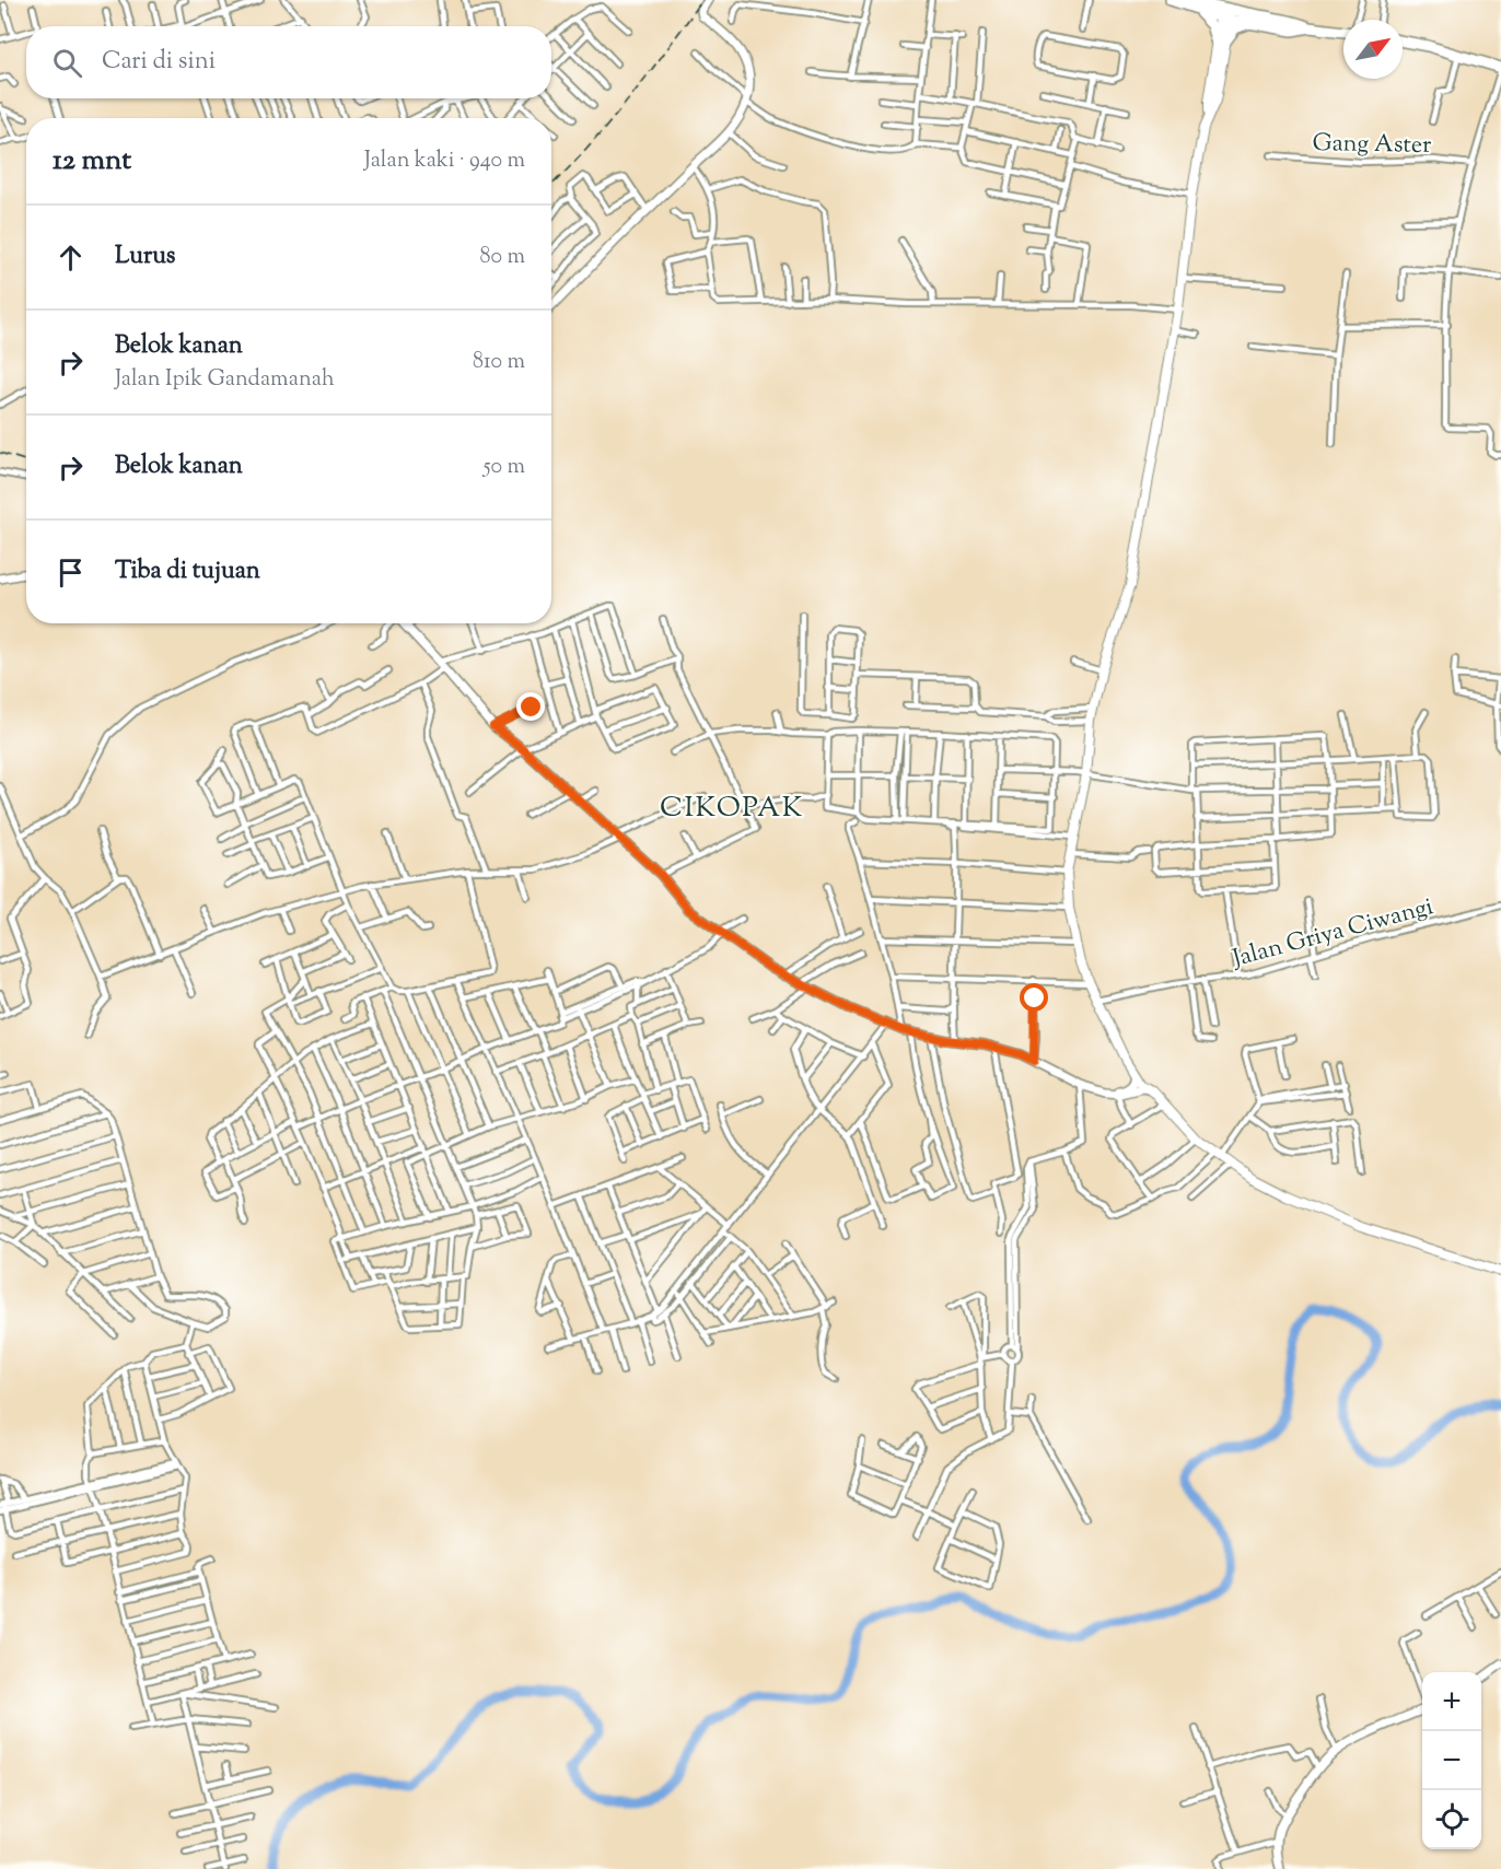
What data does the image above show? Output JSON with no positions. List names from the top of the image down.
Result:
{
  "streets": {
    "street": ["Gang Aster", "Jalan Griya Ciwangi"]
  },
  "districts": ["CIKOPAK"],
  "north": "top right",
  "page": {
    "search": "Cari di sini",
    "heading": ["12 mnt", "Jalan kaki · 940 m"],
    "list": [
      ["Lurus", "80 m"],
      ["Belok kanan", "Jalan Ipik Gandamanah", "810 m"],
      ["Belok kanan", "50 m"],
      "Tiba di tujuan"
    ],
    "map_buttons": ["+", "−"]
  }
}
